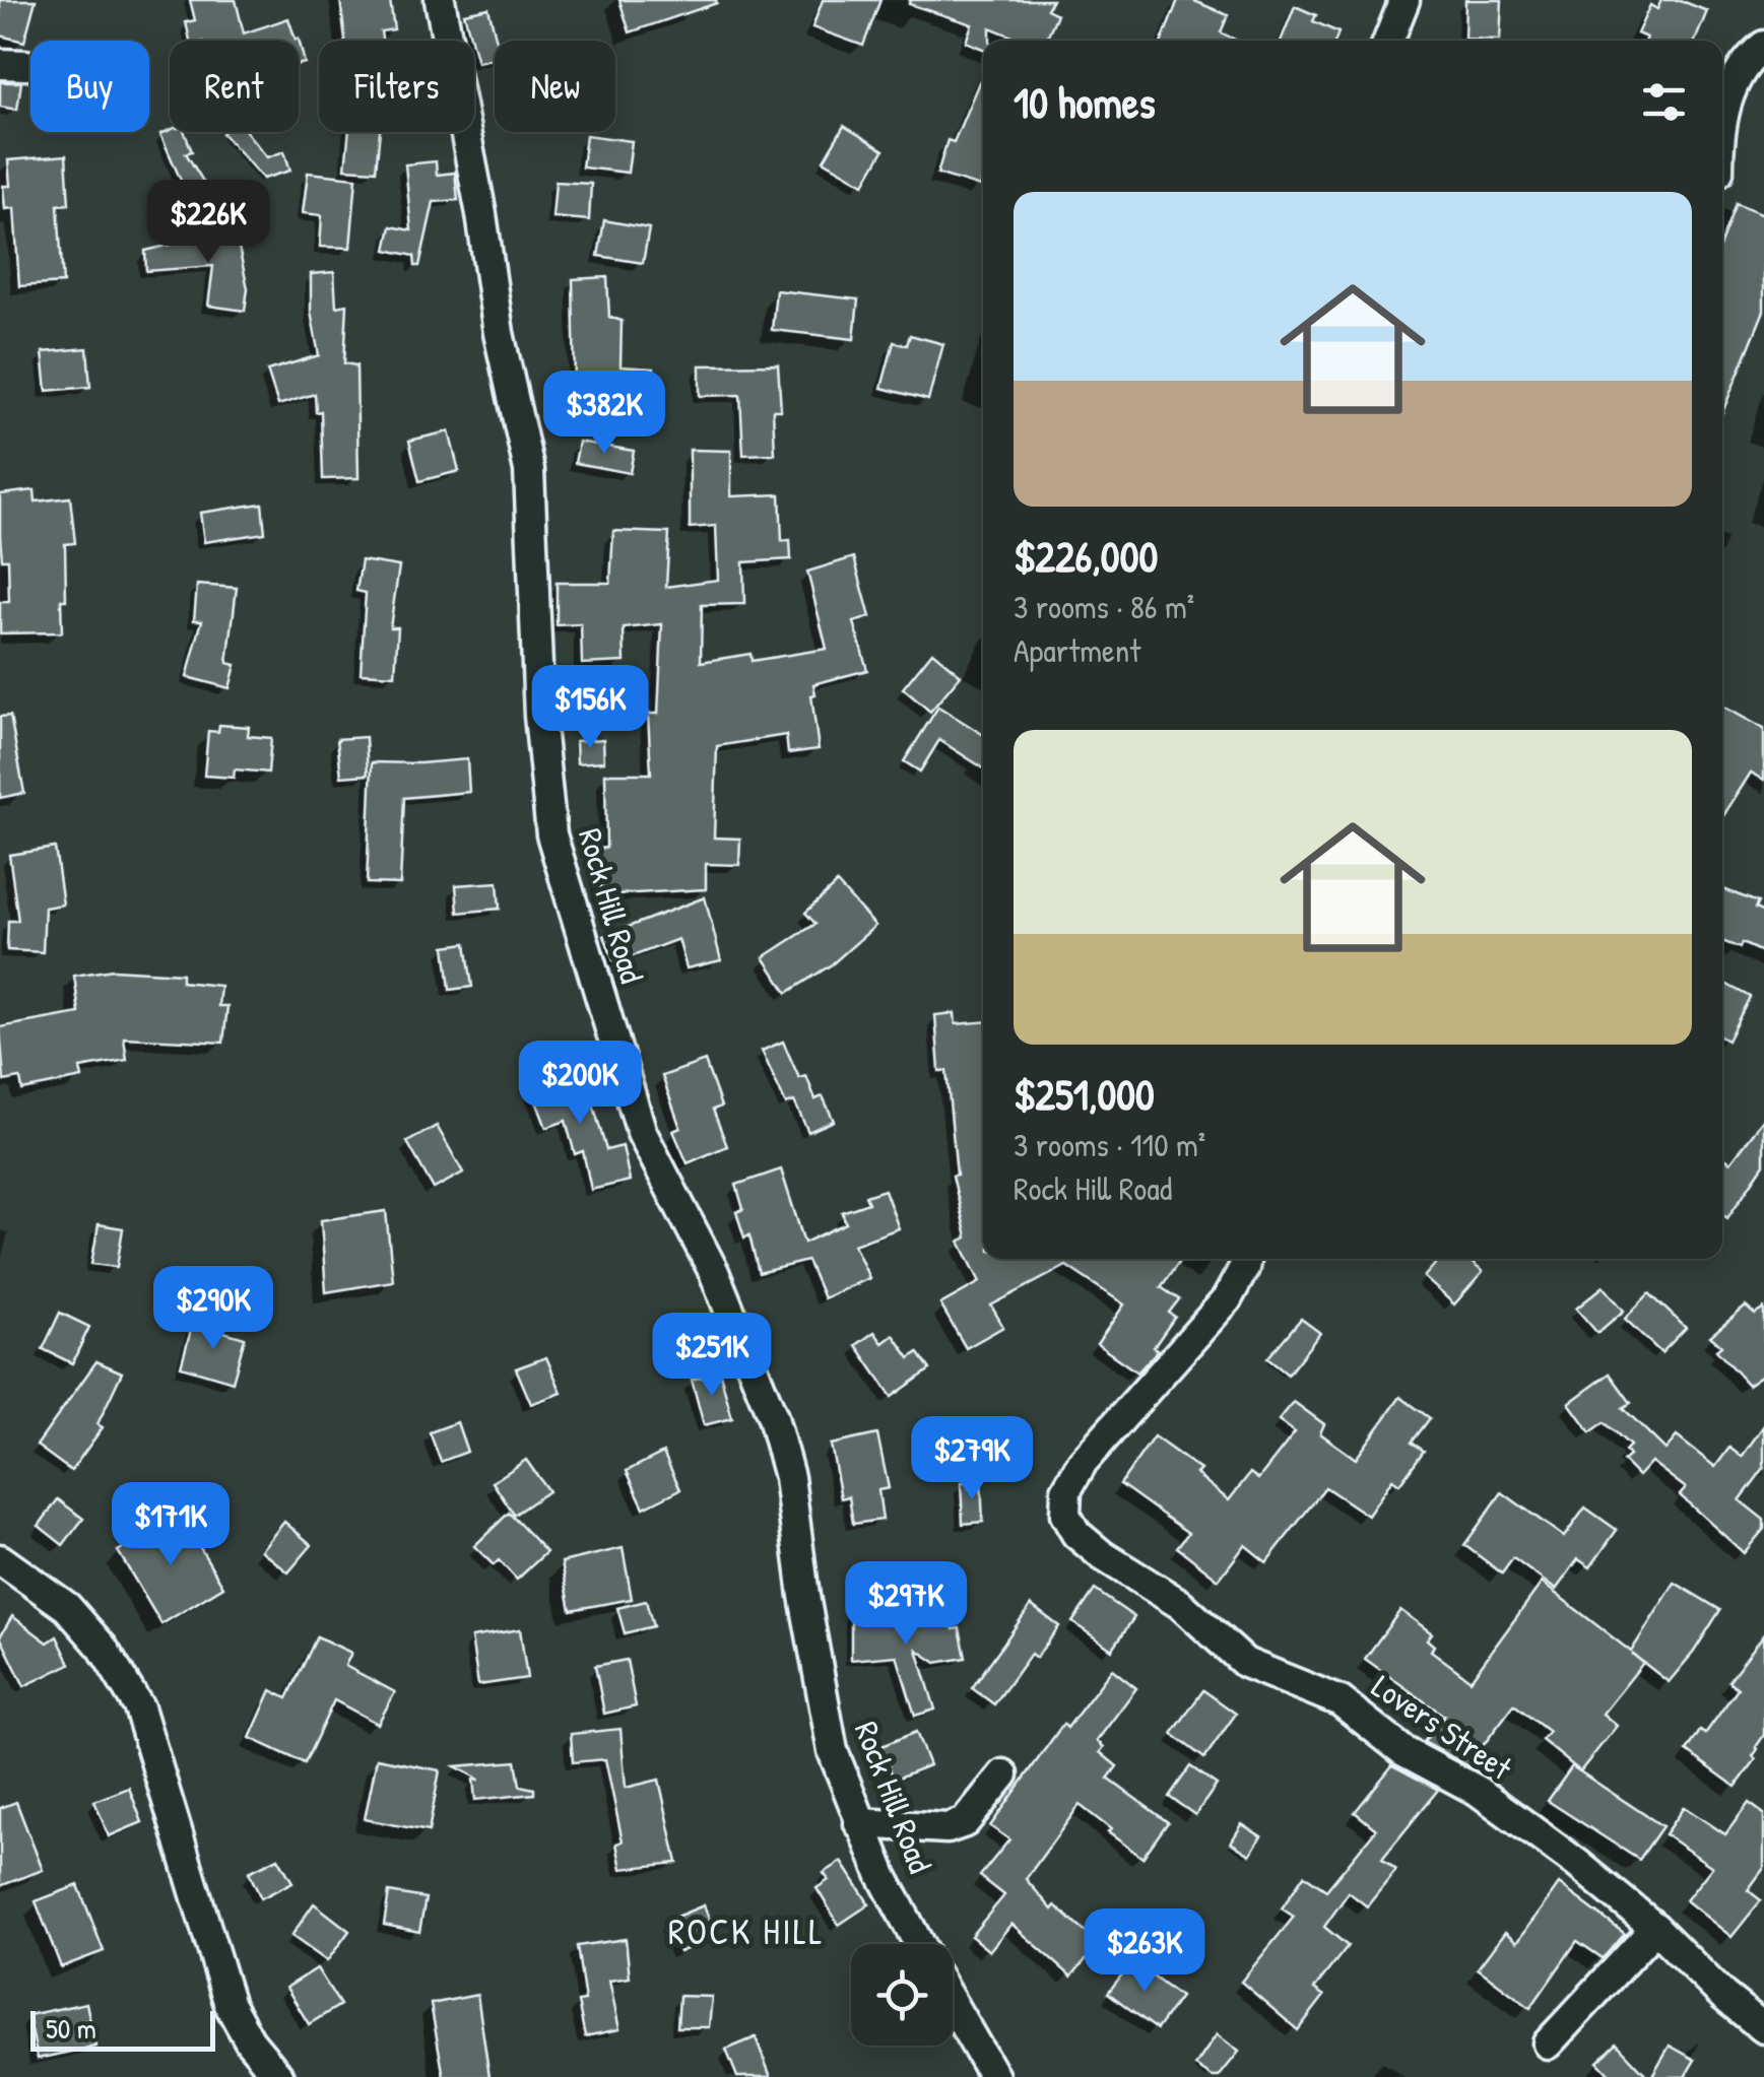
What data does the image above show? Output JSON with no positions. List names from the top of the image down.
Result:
{
  "streets": {
    "street": ["Rock Hill Road", "Lovers Street"]
  },
  "districts": ["ROCK HILL"],
  "scale_bar": "50 m",
  "page": {
    "chip": [
      "Buy",
      "Rent",
      "Filters",
      "New"
    ],
    "heading": "10 homes",
    "list": [
      {
        "name": "$226,000",
        "note": "3 rooms · 86 m² · Apartment"
      },
      {
        "name": "$251,000",
        "note": "3 rooms · 110 m² · Rock Hill Road"
      }
    ],
    "price": [
      "$226K",
      "$382K",
      "$156K",
      "$200K",
      "$290K",
      "$251K",
      "$279K",
      "$171K",
      "$297K",
      "$263K"
    ],
    "scale": "50 m"
  }
}
